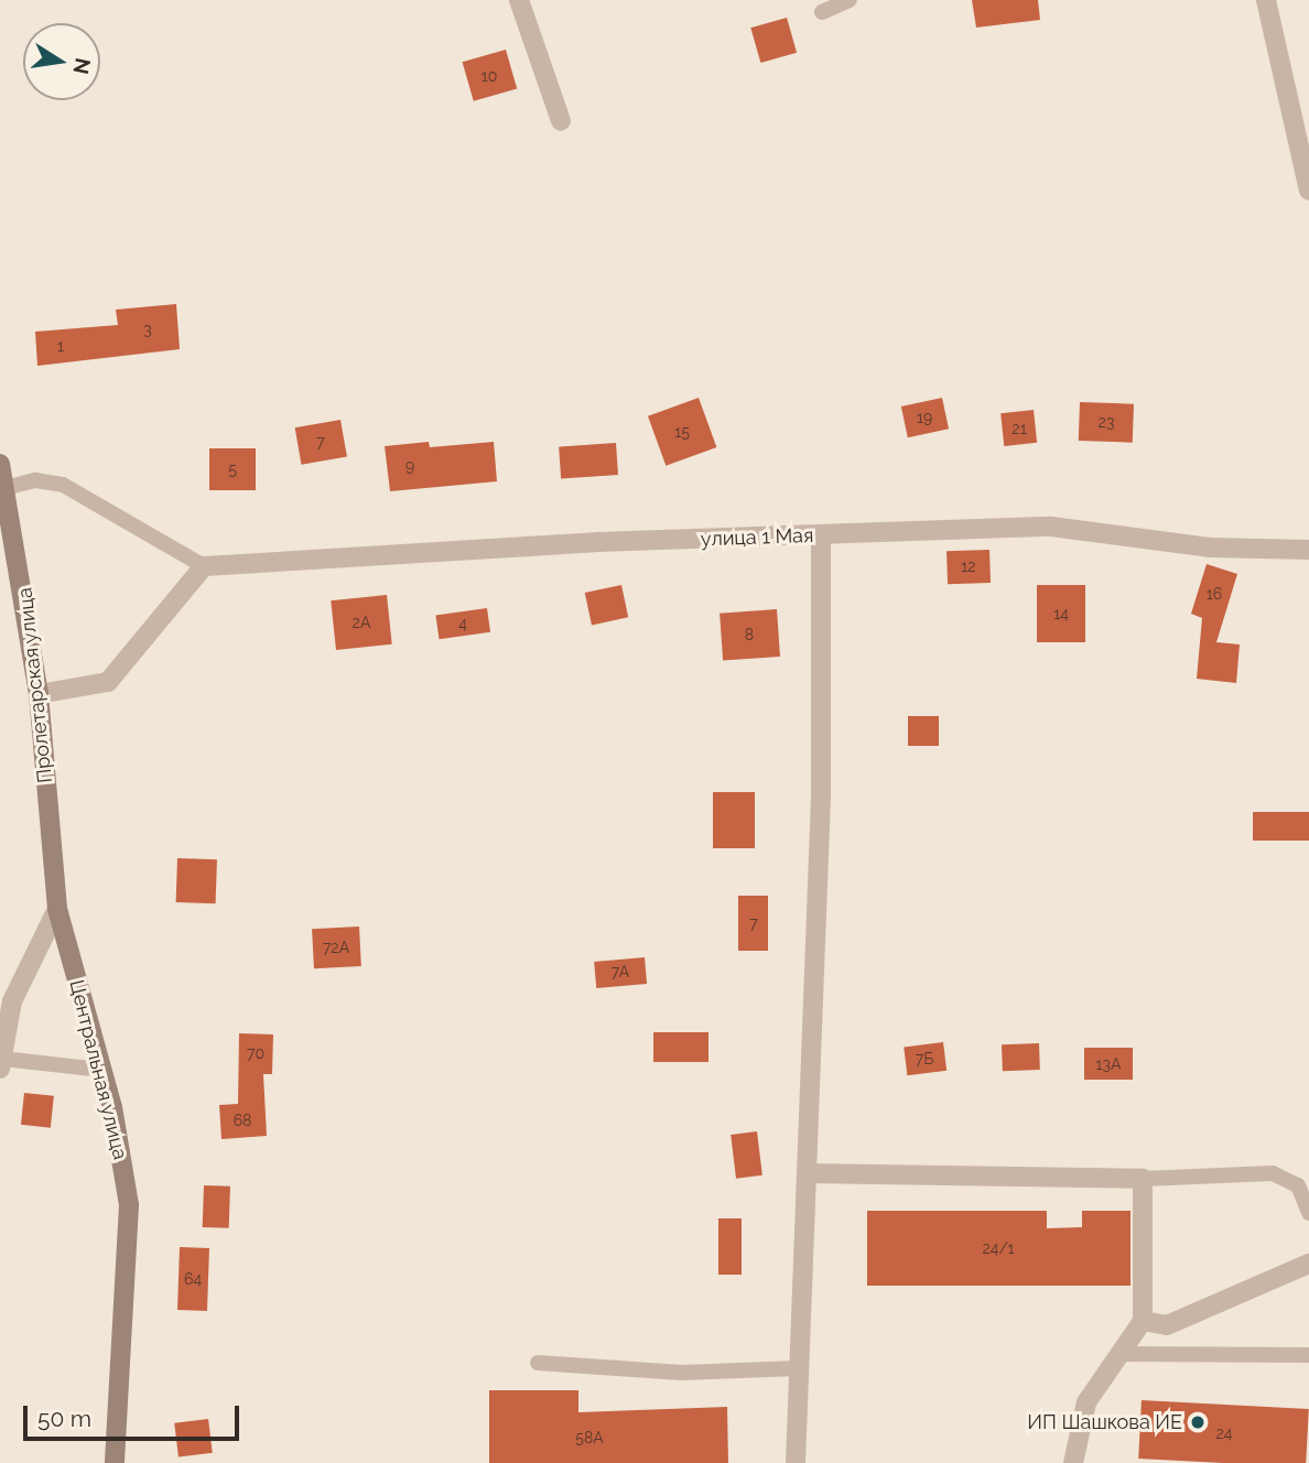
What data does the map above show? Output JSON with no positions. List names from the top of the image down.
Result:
{
  "streets": {
    "street": ["улица 1 Мая", "Пролетарская улица", "Центральная улица"]
  },
  "crossings": [
    ["Пролетарская улица", "Центральная улица"]
  ],
  "places": ["ИП Шашкова ИЕ"],
  "house_numbers": [
    "10",
    "3",
    "1",
    "19",
    "23",
    "21",
    "15",
    "7",
    "9",
    "5",
    "12",
    "16",
    "14",
    "2А",
    "4",
    "8",
    "7",
    "72А",
    "7А",
    "70",
    "7Б",
    "13А",
    "68",
    "24/1",
    "64",
    "24",
    "58А"
  ],
  "scale_bar": "50 m",
  "north": "right"
}
